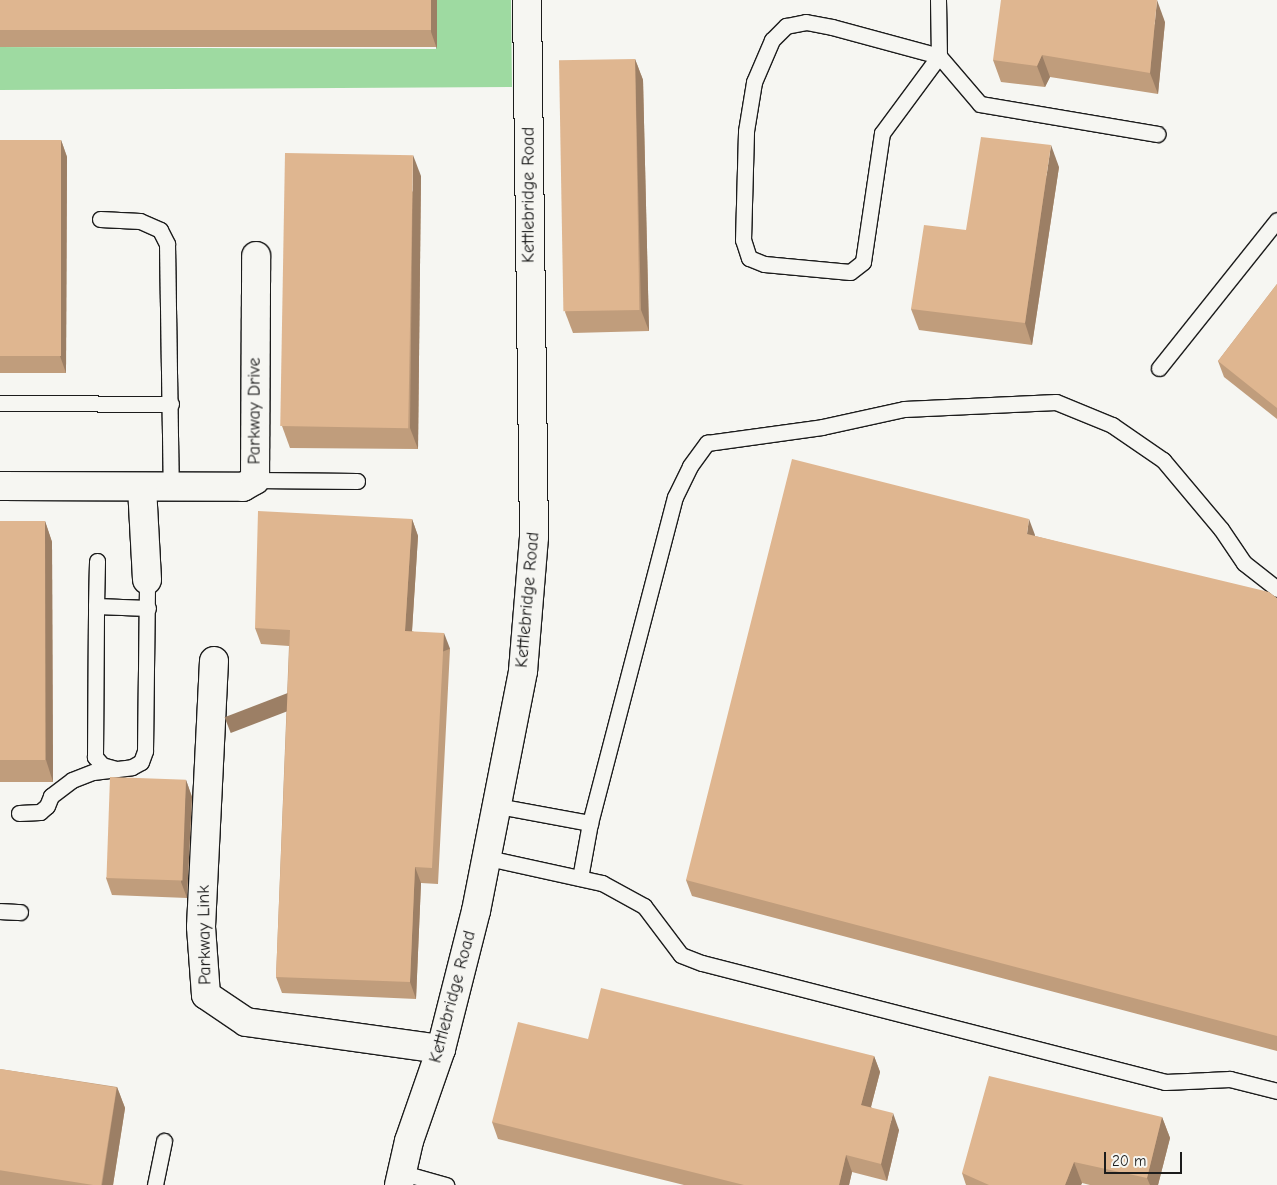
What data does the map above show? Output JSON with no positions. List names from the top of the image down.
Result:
{
  "streets": {
    "street": ["Kettlebridge Road", "Parkway Drive", "Parkway Link"]
  },
  "crossings": [
    ["Kettlebridge Road", "Parkway Link"]
  ],
  "scale_bar": "20 m"
}
